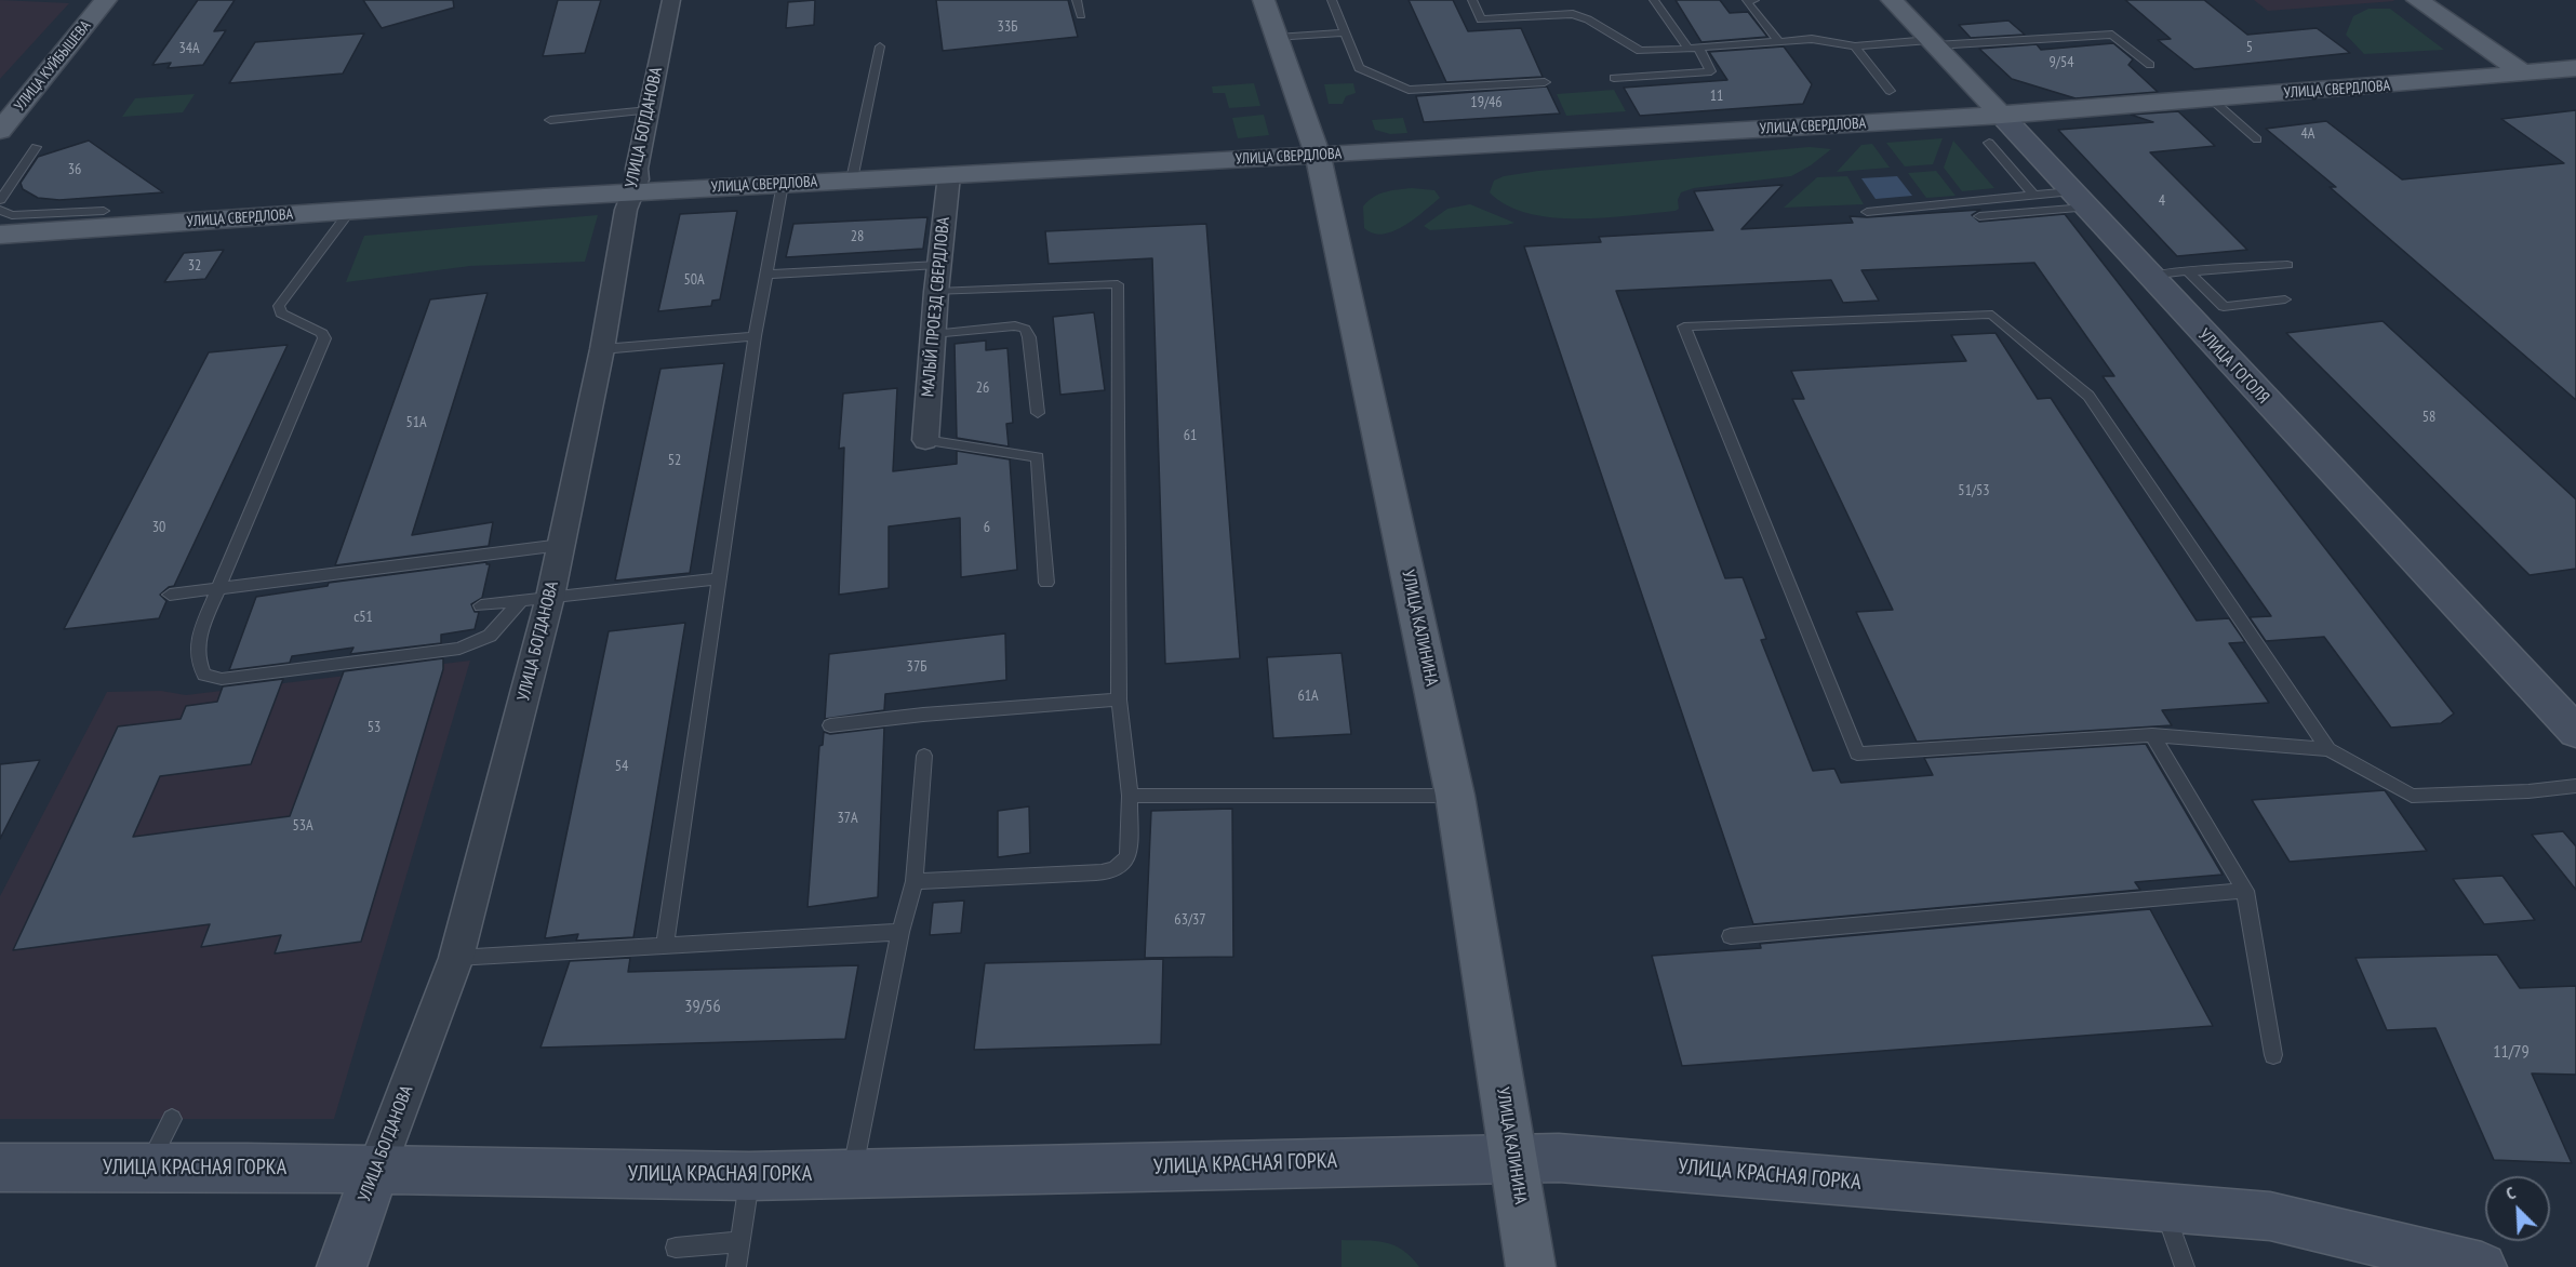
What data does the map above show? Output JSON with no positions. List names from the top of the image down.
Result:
{
  "streets": {
    "main road": [
      "УЛИЦА КУЙБЫШЕВА",
      "УЛИЦА СВЕРДЛОВА",
      "УЛИЦА БОГДАНОВА",
      "УЛИЦА ГОГОЛЯ",
      "УЛИЦА КАЛИНИНА",
      "УЛИЦА КРАСНАЯ ГОРКА"
    ],
    "street": ["МАЛЫЙ ПРОЕЗД СВЕРДЛОВА"]
  },
  "crossings": [
    ["УЛИЦА СВЕРДЛОВА", "УЛИЦА БОГДАНОВА"],
    ["УЛИЦА СВЕРДЛОВА", "МАЛЫЙ ПРОЕЗД СВЕРДЛОВА"],
    ["УЛИЦА СВЕРДЛОВА", "УЛИЦА ГОГОЛЯ"],
    ["УЛИЦА СВЕРДЛОВА", "УЛИЦА КАЛИНИНА"],
    ["УЛИЦА БОГДАНОВА", "УЛИЦА КРАСНАЯ ГОРКА"],
    ["УЛИЦА КАЛИНИНА", "УЛИЦА КРАСНАЯ ГОРКА"]
  ],
  "house_numbers": [
    "33Б",
    "5",
    "34А",
    "9/54",
    "11",
    "19/46",
    "4А",
    "36",
    "4",
    "28",
    "32",
    "50А",
    "26",
    "58",
    "51А",
    "61",
    "52",
    "51/53",
    "30",
    "6",
    "с51",
    "37Б",
    "61А",
    "53",
    "54",
    "37А",
    "53А",
    "63/37",
    "39/56",
    "11/79"
  ],
  "north": "top left"
}
